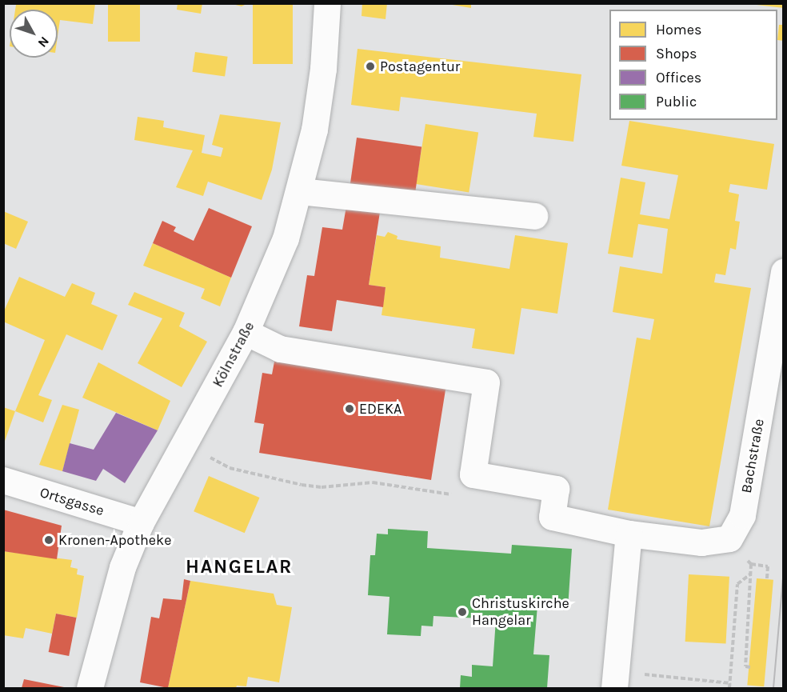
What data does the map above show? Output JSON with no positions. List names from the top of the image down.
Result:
{
  "streets": {
    "street": ["Kölnstraße", "Bachstraße", "Ortsgasse"]
  },
  "crossings": [
    ["Kölnstraße", "Ortsgasse"]
  ],
  "districts": ["HANGELAR"],
  "places": [
    "Postagentur",
    "EDEKA",
    "Kronen-Apotheke",
    "Christuskirche Hangelar"
  ],
  "legend": [
    "Homes",
    "Shops",
    "Offices",
    "Public"
  ],
  "north": "bottom right"
}
